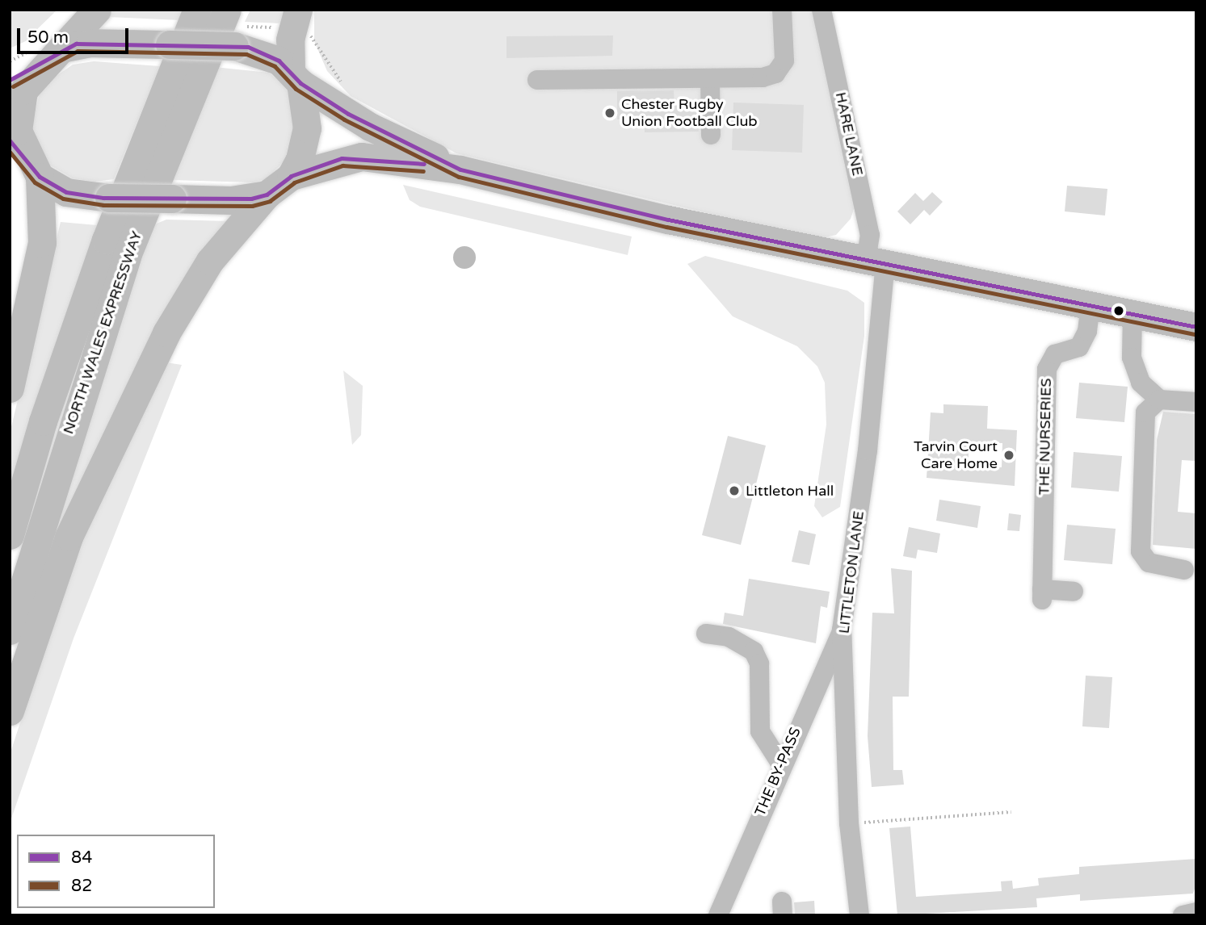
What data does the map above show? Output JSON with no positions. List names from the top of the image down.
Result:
{
  "streets": {
    "highway": ["NORTH WALES EXPRESSWAY"],
    "street": [
      "HARE LANE",
      "THE NURSERIES",
      "LITTLETON LANE",
      "THE BY-PASS"
    ]
  },
  "crossings": [
    ["HARE LANE", "LITTLETON LANE"],
    ["LITTLETON LANE", "THE BY-PASS"]
  ],
  "places": ["Chester Rugby Union Football Club", "Tarvin Court Care Home", "Littleton Hall"],
  "lines": ["transit line 84", "transit line 82"],
  "legend": ["84", "82"],
  "scale_bar": "50 m"
}
